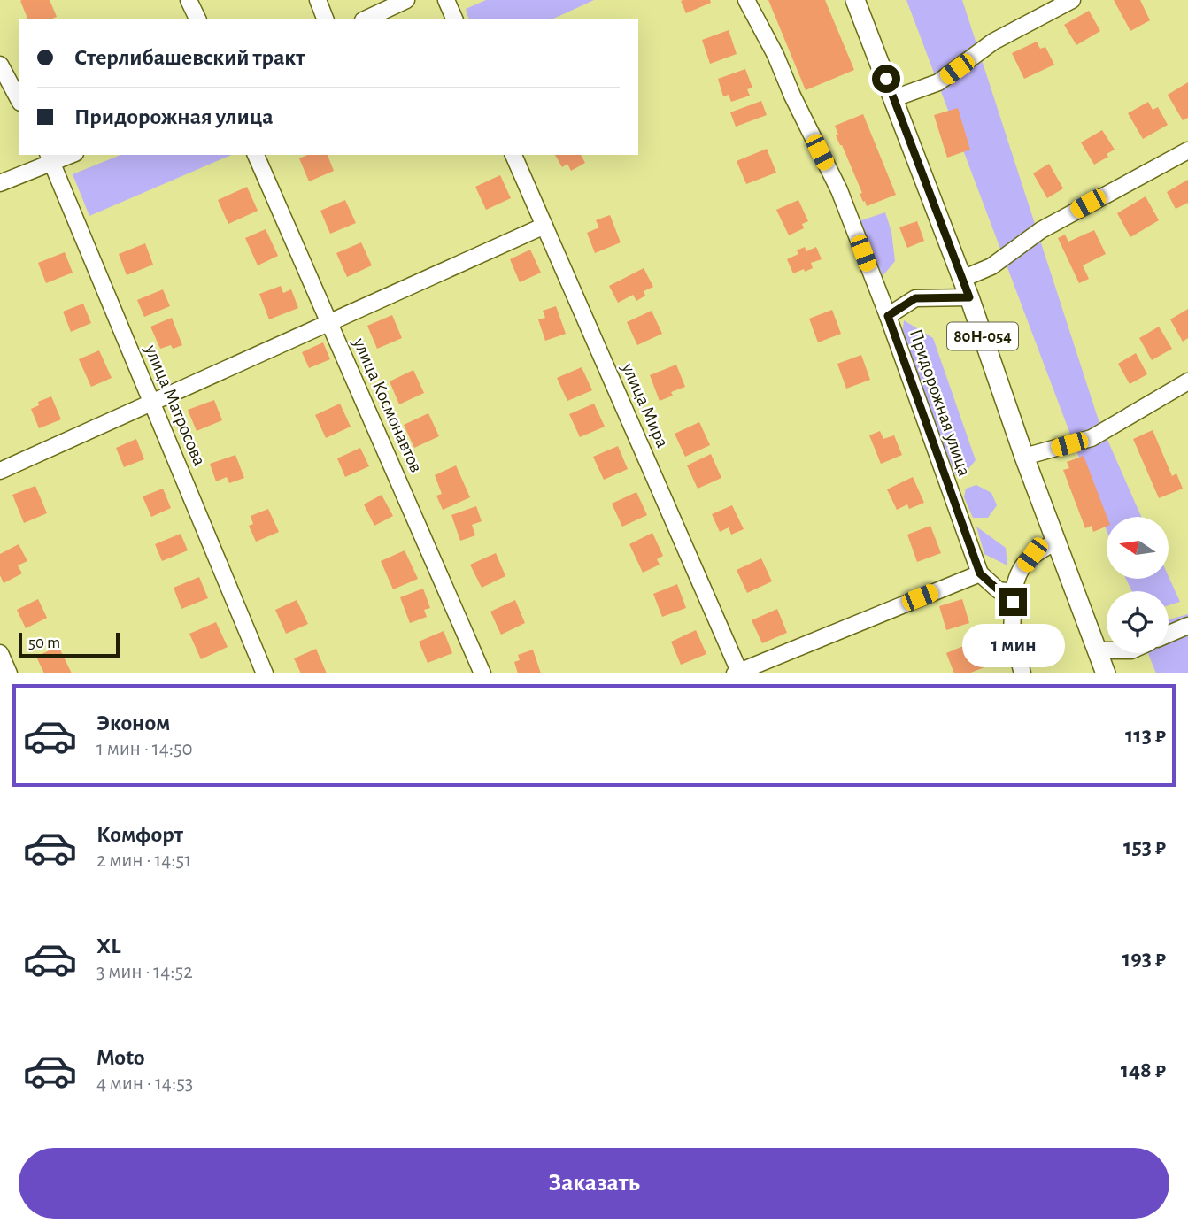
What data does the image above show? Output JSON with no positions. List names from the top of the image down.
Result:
{
  "streets": {
    "main road": ["80Н-054"],
    "street": [
      "Придорожная улица",
      "улица Матросова",
      "улица Космонавтов",
      "улица Мира"
    ]
  },
  "scale_bar": "50 m",
  "north": "left",
  "page": {
    "banner": ["Стерлибашевский тракт", "Придорожная улица"],
    "bubble": "1 мин",
    "scale": "50 m",
    "list": [
      {
        "name": "Эконом",
        "note": "1 мин · 14:50",
        "value": "113 ₽"
      },
      {
        "name": "Комфорт",
        "note": "2 мин · 14:51",
        "value": "153 ₽"
      },
      {
        "name": "XL",
        "note": "3 мин · 14:52",
        "value": "193 ₽"
      },
      {
        "name": "Moto",
        "note": "4 мин · 14:53",
        "value": "148 ₽"
      }
    ],
    "buttons": "Заказать"
  }
}
